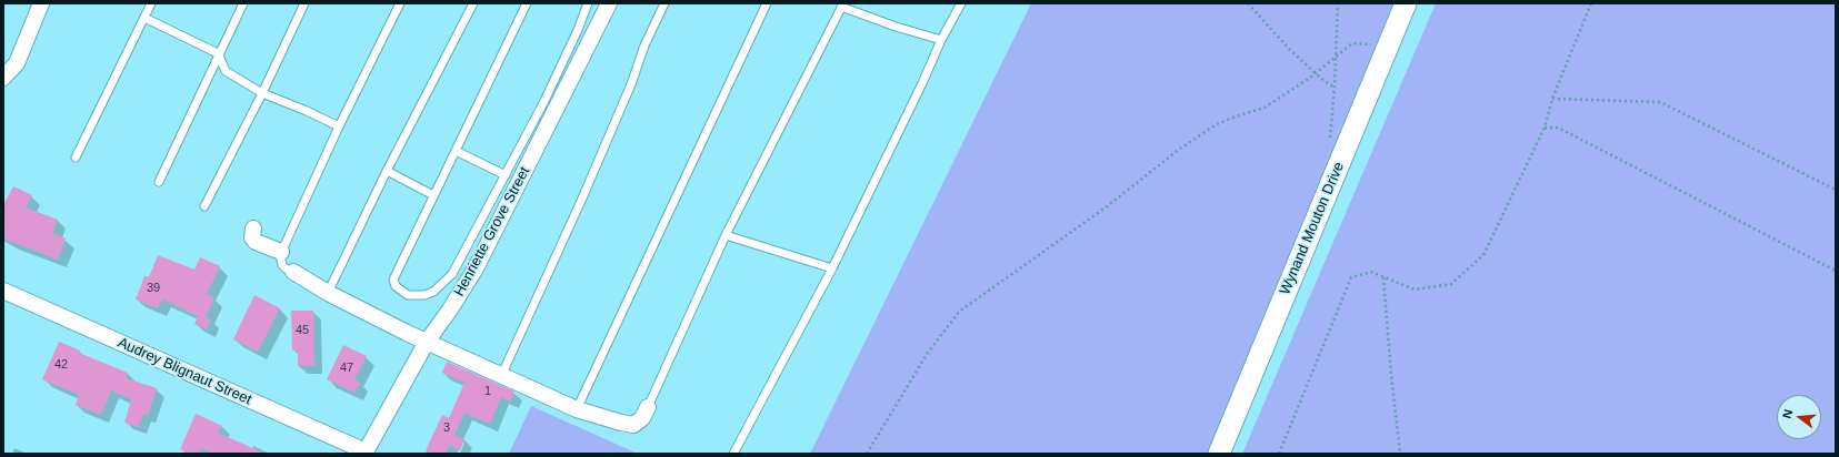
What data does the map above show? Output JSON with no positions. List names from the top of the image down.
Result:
{
  "streets": {
    "street": ["Wynand Mouton Drive", "Henriette Grove Street", "Audrey Blignaut Street"]
  },
  "crossings": [
    ["Henriette Grove Street", "Audrey Blignaut Street"]
  ],
  "house_numbers": [
    "39",
    "45",
    "42",
    "47",
    "1",
    "3"
  ],
  "north": "left"
}
